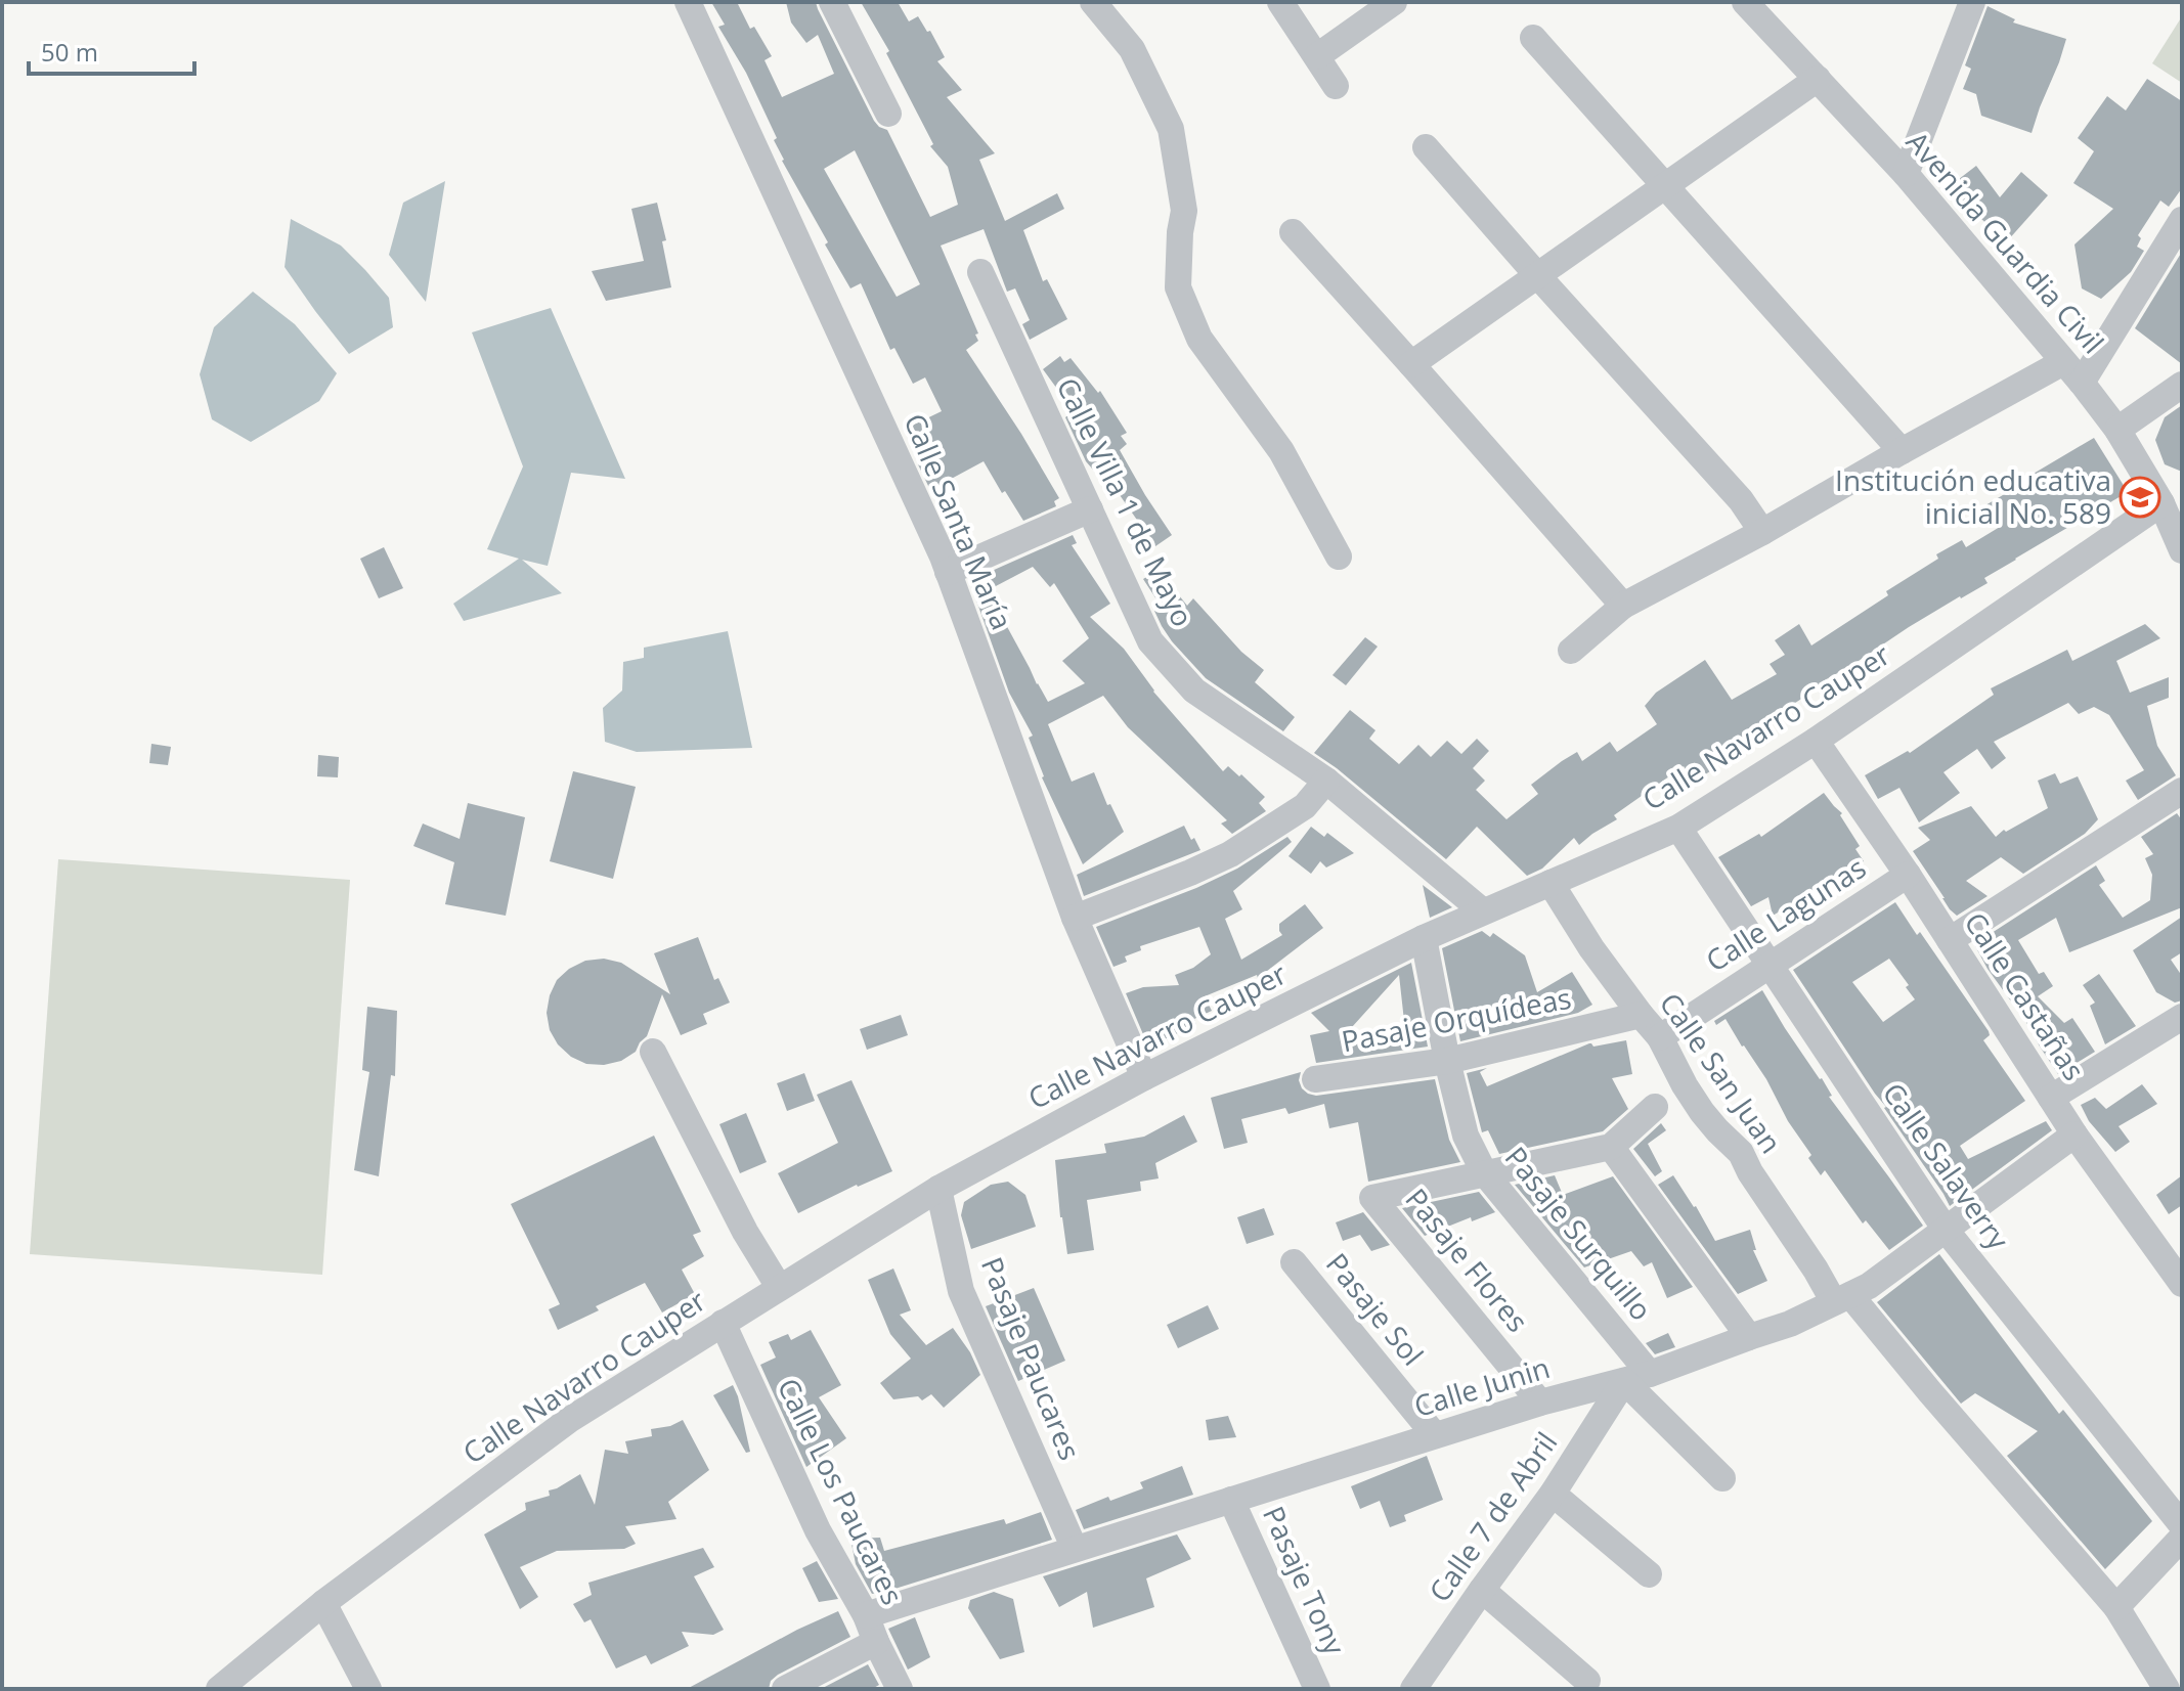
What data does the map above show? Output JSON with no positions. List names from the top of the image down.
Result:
{
  "streets": {
    "street": [
      "Avenida Guardia Civil",
      "Calle Villa 1 de Mayo",
      "Calle Santa María",
      "Calle Navarro Cauper",
      "Calle Lagunas",
      "Calle Castañas",
      "Pasaje Orquídeas",
      "Calle San Juan",
      "Calle Salaverry",
      "Pasaje Surquillo",
      "Pasaje Flores",
      "Pasaje Sol",
      "Pasaje Paucares",
      "Calle Junin",
      "Calle Los Paucares",
      "Calle 7 de Abril",
      "Pasaje Tony"
    ]
  },
  "crossings": [
    ["Avenida Guardia Civil", "Calle Navarro Cauper"],
    ["Calle Villa 1 de Mayo", "Calle Navarro Cauper"],
    ["Calle Santa María", "Calle Navarro Cauper"],
    ["Calle Navarro Cauper", "Calle Castañas"],
    ["Calle Navarro Cauper", "Calle San Juan"],
    ["Calle Navarro Cauper", "Calle Salaverry"],
    ["Calle Navarro Cauper", "Pasaje Surquillo"],
    ["Calle Navarro Cauper", "Pasaje Paucares"],
    ["Calle Navarro Cauper", "Calle Los Paucares"],
    ["Calle Lagunas", "Calle Castañas"],
    ["Calle Lagunas", "Calle San Juan"],
    ["Calle Lagunas", "Calle Salaverry"],
    ["Calle Castañas", "Calle Junin"],
    ["Pasaje Orquídeas", "Calle San Juan"],
    ["Pasaje Orquídeas", "Pasaje Surquillo"],
    ["Calle San Juan", "Calle Junin"],
    ["Calle Salaverry", "Calle Junin"],
    ["Pasaje Surquillo", "Pasaje Flores"],
    ["Pasaje Surquillo", "Calle Junin"],
    ["Pasaje Surquillo", "Calle 7 de Abril"],
    ["Pasaje Flores", "Calle Junin"],
    ["Pasaje Sol", "Calle Junin"],
    ["Pasaje Paucares", "Calle Junin"],
    ["Calle Junin", "Calle Los Paucares"],
    ["Calle Junin", "Calle 7 de Abril"],
    ["Calle Junin", "Pasaje Tony"]
  ],
  "places": {
    "school or university": ["Institución educativa inicial No. 589"]
  },
  "scale_bar": "50 m"
}
